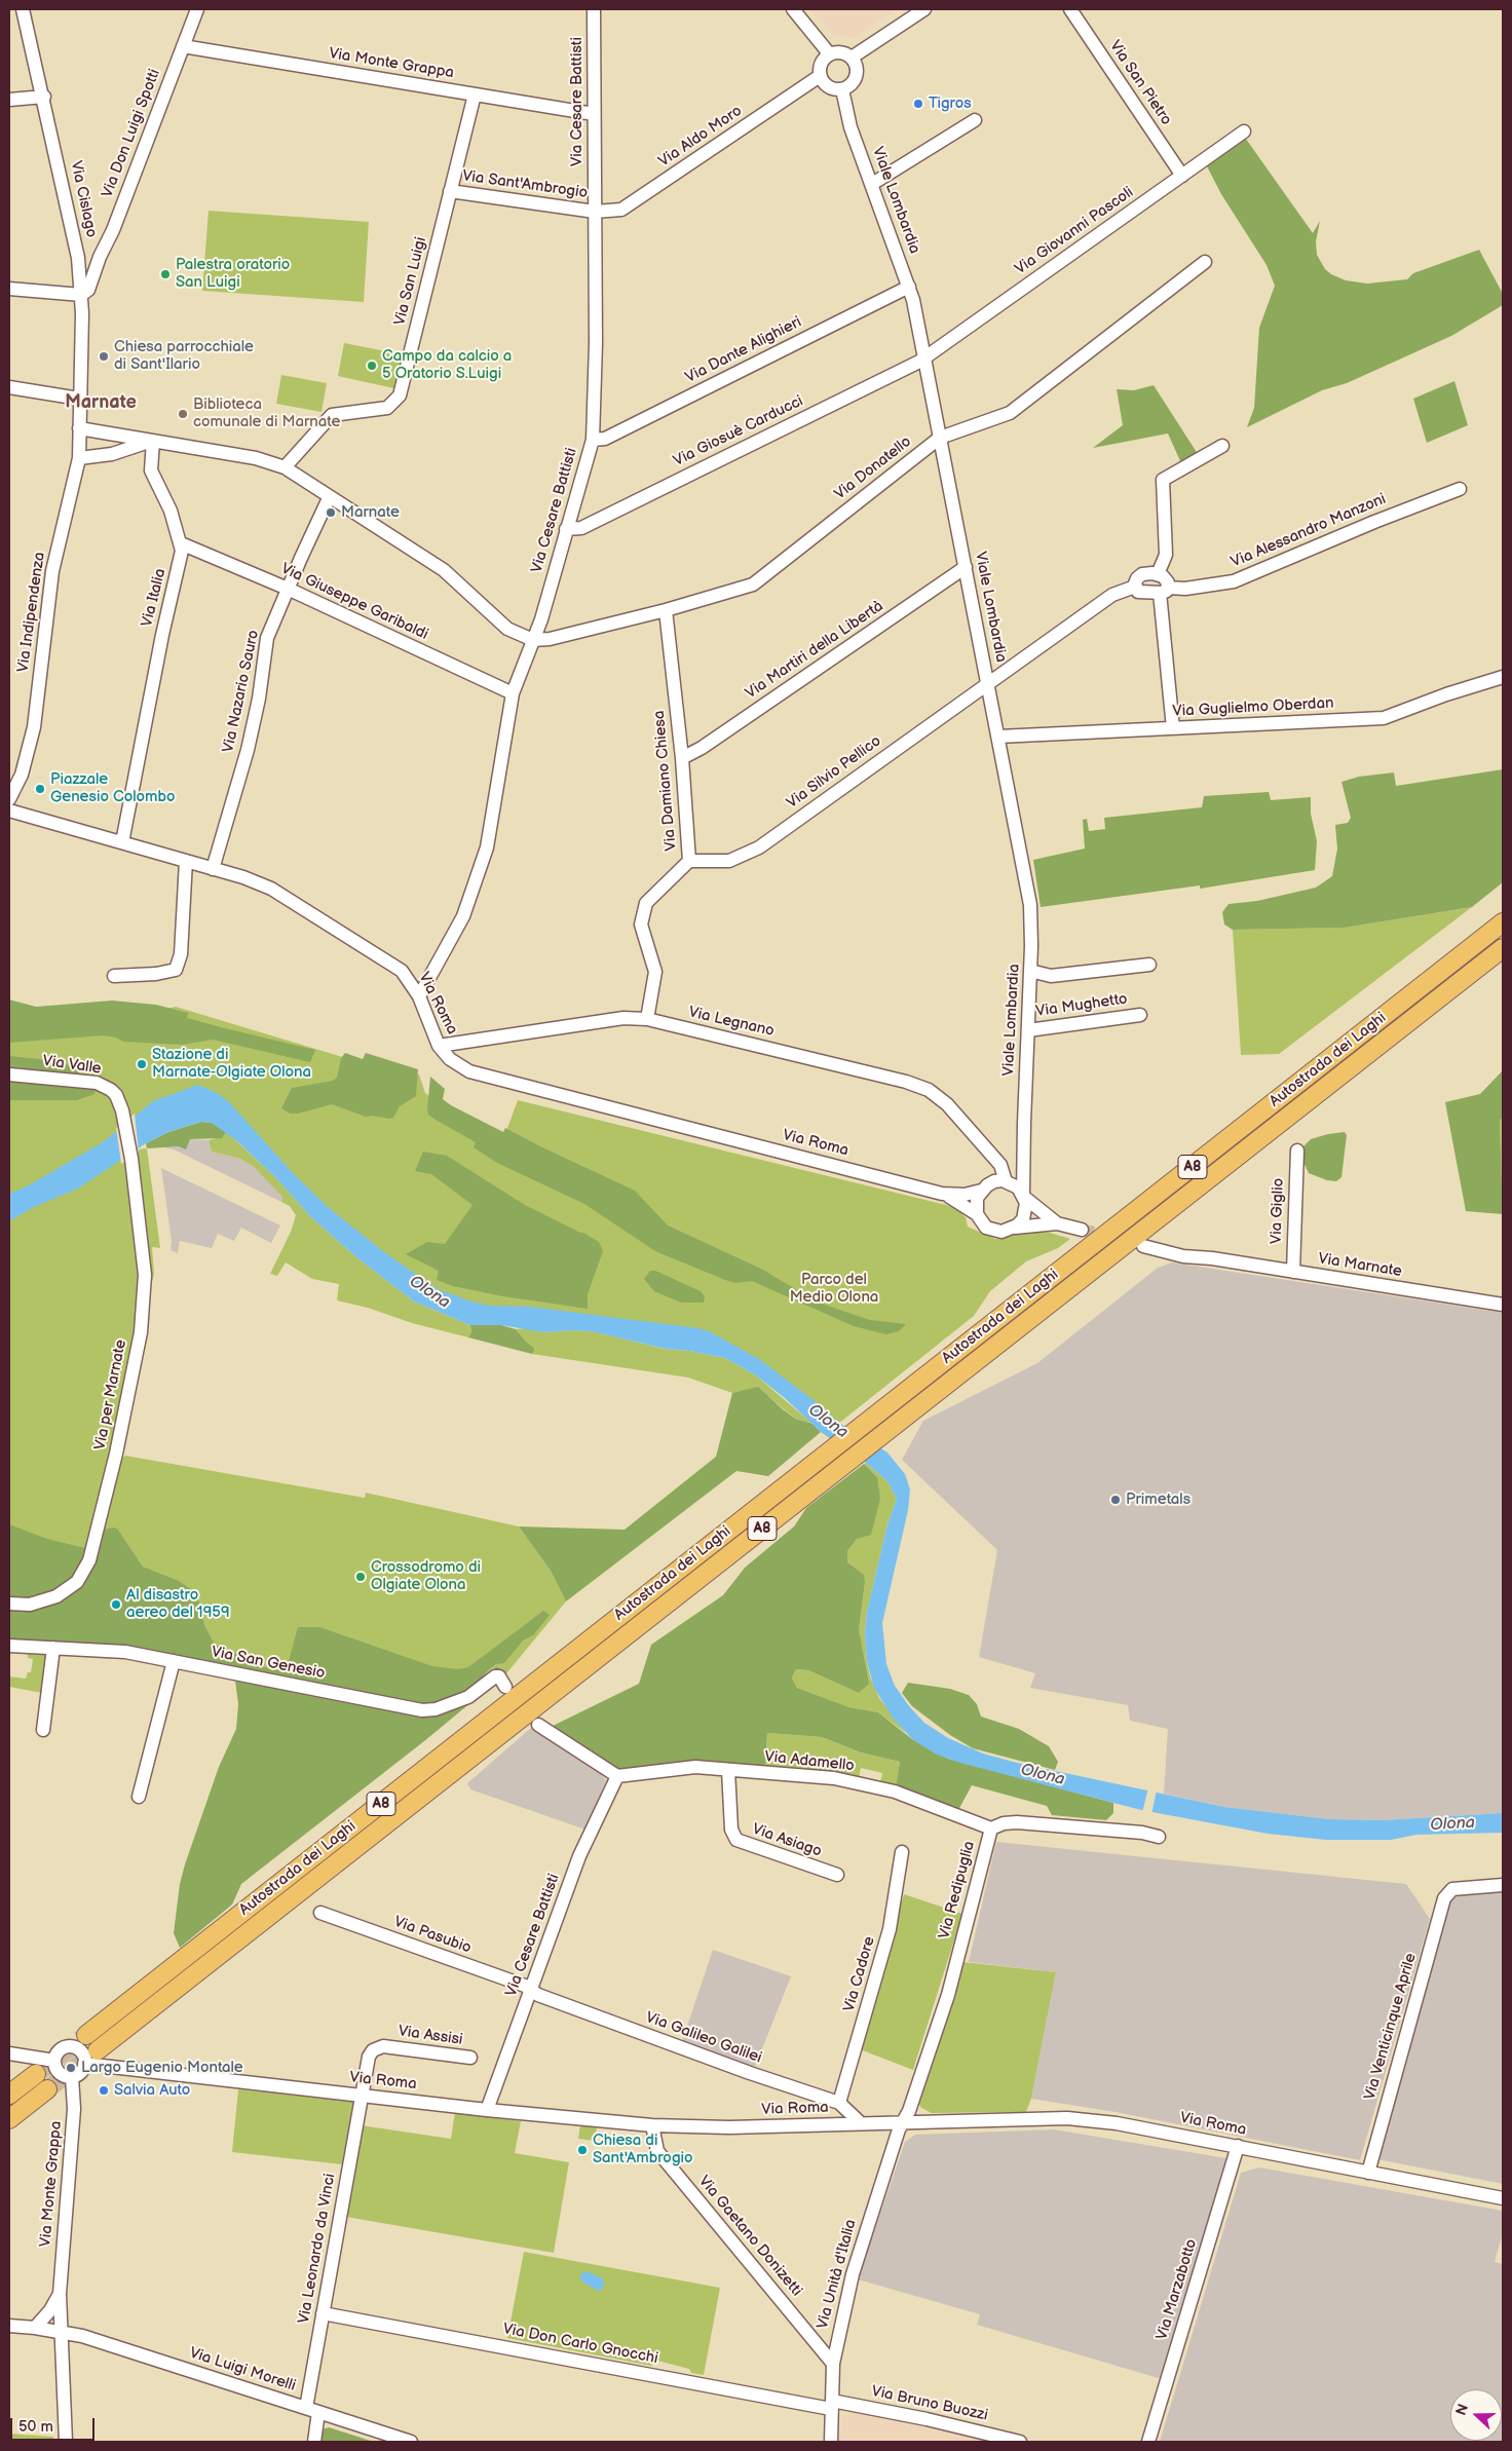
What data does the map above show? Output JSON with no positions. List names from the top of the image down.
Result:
{
  "streets": {
    "highway": ["Autostrada dei Laghi", "A8"],
    "street": [
      "Via Monte Grappa",
      "Via San Pietro",
      "Via Cesare Battisti",
      "Via Don Luigi Spotti",
      "Via Aldo Moro",
      "Via Sant'Ambrogio",
      "Via Cislago",
      "Viale Lombardia",
      "Via Giovanni Pascoli",
      "Via San Luigi",
      "Via Dante Alighieri",
      "Via Giosuè Carducci",
      "Via Donatello",
      "Via Alessandro Manzoni",
      "Via Italia",
      "Via Giuseppe Garibaldi",
      "Via Indipendenza",
      "Via Martiri della Libertà",
      "Via Nazario Sauro",
      "Via Guglielmo Oberdan",
      "Via Silvio Pellico",
      "Via Damiano Chiesa",
      "Via Roma",
      "Via Mughetto",
      "Via Legnano",
      "Via Valle",
      "Via Giglio",
      "Via Marnate",
      "Via per Marnate",
      "Via San Genesio",
      "Via Adamello",
      "Via Asiago",
      "Via Redipuglia",
      "Via Pasubio",
      "Via Cadore",
      "Via Venticinque Aprile",
      "Via Assisi",
      "Via Galileo Galilei",
      "Via Gaetano Donizetti",
      "Via Leonardo da Vinci",
      "Via Unità d'Italia",
      "Via Marzabotto",
      "Via Don Carlo Gnocchi",
      "Via Luigi Morelli",
      "Via Bruno Buozzi"
    ]
  },
  "crossings": [
    ["Via Monte Grappa", "Via Cesare Battisti"],
    ["Via Monte Grappa", "Via Don Luigi Spotti"],
    ["Via Monte Grappa", "Via San Luigi"],
    ["Via Monte Grappa", "Via Roma"],
    ["Via Monte Grappa", "Via Luigi Morelli"],
    ["Via San Pietro", "Via Giovanni Pascoli"],
    ["Via Cesare Battisti", "Via Aldo Moro"],
    ["Via Cesare Battisti", "Via Sant'Ambrogio"],
    ["Via Cesare Battisti", "Via Dante Alighieri"],
    ["Via Cesare Battisti", "Via Giosuè Carducci"],
    ["Via Cesare Battisti", "Via Donatello"],
    ["Via Cesare Battisti", "Via Giuseppe Garibaldi"],
    ["Via Cesare Battisti", "Via Roma"],
    ["Via Cesare Battisti", "Via Adamello"],
    ["Via Cesare Battisti", "Via Pasubio"],
    ["Via Cesare Battisti", "Via Galileo Galilei"],
    ["Via Don Luigi Spotti", "Via Cislago"],
    ["Via Aldo Moro", "Via Sant'Ambrogio"],
    ["Via Aldo Moro", "Viale Lombardia"],
    ["Via Sant'Ambrogio", "Via San Luigi"],
    ["Via Cislago", "Via Indipendenza"],
    ["Viale Lombardia", "Via Giovanni Pascoli"],
    ["Viale Lombardia", "Via Dante Alighieri"],
    ["Viale Lombardia", "Via Giosuè Carducci"],
    ["Viale Lombardia", "Via Donatello"],
    ["Viale Lombardia", "Via Martiri della Libertà"],
    ["Viale Lombardia", "Via Guglielmo Oberdan"],
    ["Viale Lombardia", "Via Silvio Pellico"],
    ["Viale Lombardia", "Via Roma"],
    ["Viale Lombardia", "Via Mughetto"],
    ["Viale Lombardia", "Via Legnano"],
    ["Via Giovanni Pascoli", "Via Giosuè Carducci"],
    ["Via Donatello", "Via Damiano Chiesa"],
    ["Via Italia", "Via Giuseppe Garibaldi"],
    ["Via Italia", "Via Roma"],
    ["Via Giuseppe Garibaldi", "Via Nazario Sauro"],
    ["Via Martiri della Libertà", "Via Damiano Chiesa"],
    ["Via Nazario Sauro", "Via Roma"],
    ["Via Silvio Pellico", "Via Damiano Chiesa"],
    ["Via Damiano Chiesa", "Via Legnano"],
    ["Via Roma", "Via Legnano"],
    ["Via Roma", "Via Redipuglia"],
    ["Via Roma", "Via Venticinque Aprile"],
    ["Via Roma", "Via Assisi"],
    ["Via Roma", "Via Galileo Galilei"],
    ["Via Roma", "Via Gaetano Donizetti"],
    ["Via Roma", "Via Leonardo da Vinci"],
    ["Via Roma", "Via Unità d'Italia"],
    ["Via Roma", "Via Marzabotto"],
    ["Via Valle", "Via per Marnate"],
    ["Via Giglio", "Via Marnate"],
    ["Via Adamello", "Via Asiago"],
    ["Via Adamello", "Via Redipuglia"],
    ["Via Redipuglia", "Via Unità d'Italia"],
    ["Via Pasubio", "Via Galileo Galilei"],
    ["Via Cadore", "Via Galileo Galilei"],
    ["Via Assisi", "Via Leonardo da Vinci"],
    ["Via Gaetano Donizetti", "Via Unità d'Italia"],
    ["Via Leonardo da Vinci", "Via Don Carlo Gnocchi"],
    ["Via Leonardo da Vinci", "Via Luigi Morelli"],
    ["Via Unità d'Italia", "Via Don Carlo Gnocchi"],
    ["Via Unità d'Italia", "Via Bruno Buozzi"],
    ["Via Don Carlo Gnocchi", "Via Bruno Buozzi"]
  ],
  "districts": ["Marnate"],
  "water": ["Olona"],
  "parks": ["Parco del Medio Olona"],
  "places": [
    "Tigros",
    "Palestra oratorio San Luigi",
    "Chiesa parrocchiale di Sant'Ilario",
    "Campo da calcio a 5 Oratorio S.Luigi",
    "Biblioteca comunale di Marnate",
    "Marnate",
    "Piazzale Genesio Colombo",
    "Stazione di Marnate-Olgiate Olona",
    "Primetals",
    "Crossodromo di Olgiate Olona",
    "Al disastro aereo del 1959",
    "Largo Eugenio Montale",
    "Salvia Auto",
    "Chiesa di Sant'Ambrogio"
  ],
  "scale_bar": "50 m",
  "north": "left"
}
